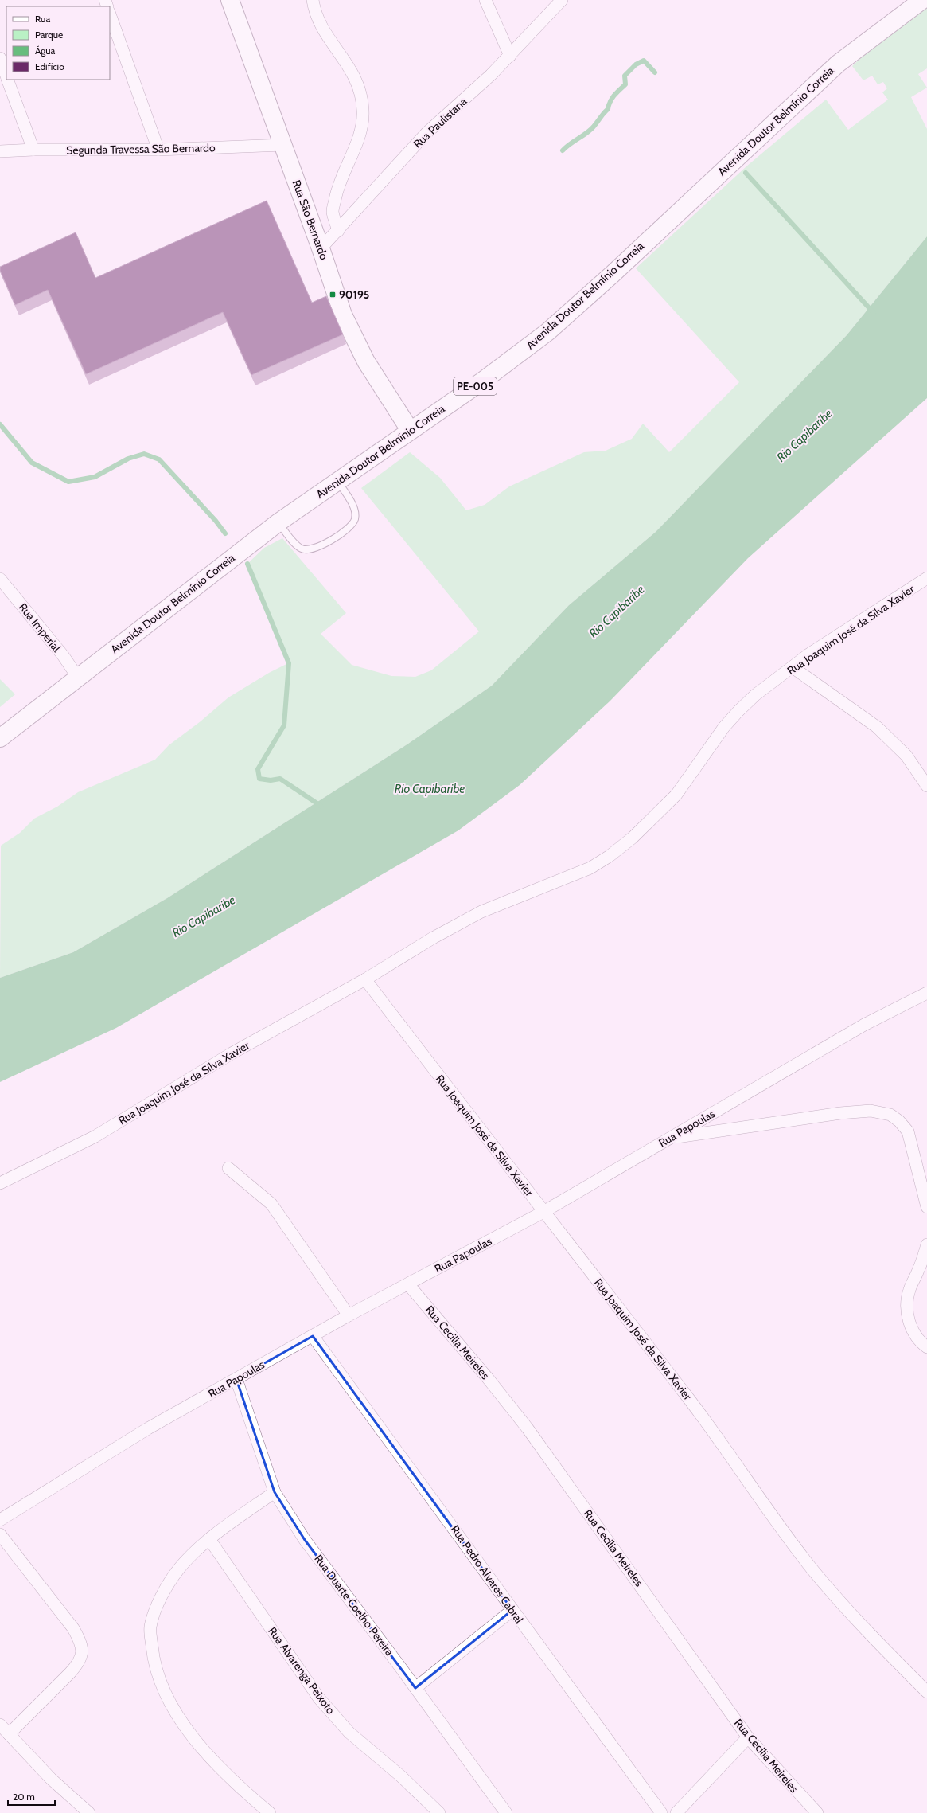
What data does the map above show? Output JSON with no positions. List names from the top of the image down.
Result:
{
  "streets": {
    "main road": ["Avenida Doutor Belmínio Correia", "Rua São Bernardo", "PE-005"],
    "street": [
      "Rua Paulistana",
      "Segunda Travessa São Bernardo",
      "Rua Imperial",
      "Rua Joaquim José da Silva Xavier",
      "Rua Papoulas",
      "Rua Cecilia Meireles",
      "Rua Pedro Alvares Cabral",
      "Rua Duarte Coelho Pereira",
      "Rua Alvarenga Peixoto"
    ]
  },
  "crossings": [
    ["Avenida Doutor Belmínio Correia", "Rua São Bernardo"],
    ["Avenida Doutor Belmínio Correia", "Rua Imperial"],
    ["Rua Paulistana", "Rua São Bernardo"],
    ["Segunda Travessa São Bernardo", "Rua São Bernardo"],
    ["Rua Joaquim José da Silva Xavier", "Rua Papoulas"],
    ["Rua Papoulas", "Rua Cecilia Meireles"],
    ["Rua Papoulas", "Rua Pedro Alvares Cabral"],
    ["Rua Papoulas", "Rua Duarte Coelho Pereira"]
  ],
  "water": ["Rio Capibaribe"],
  "places": {
    "transit": ["90195"]
  },
  "legend": [
    "Rua",
    "Parque",
    "Água",
    "Edifício"
  ],
  "scale_bar": "20 m"
}
